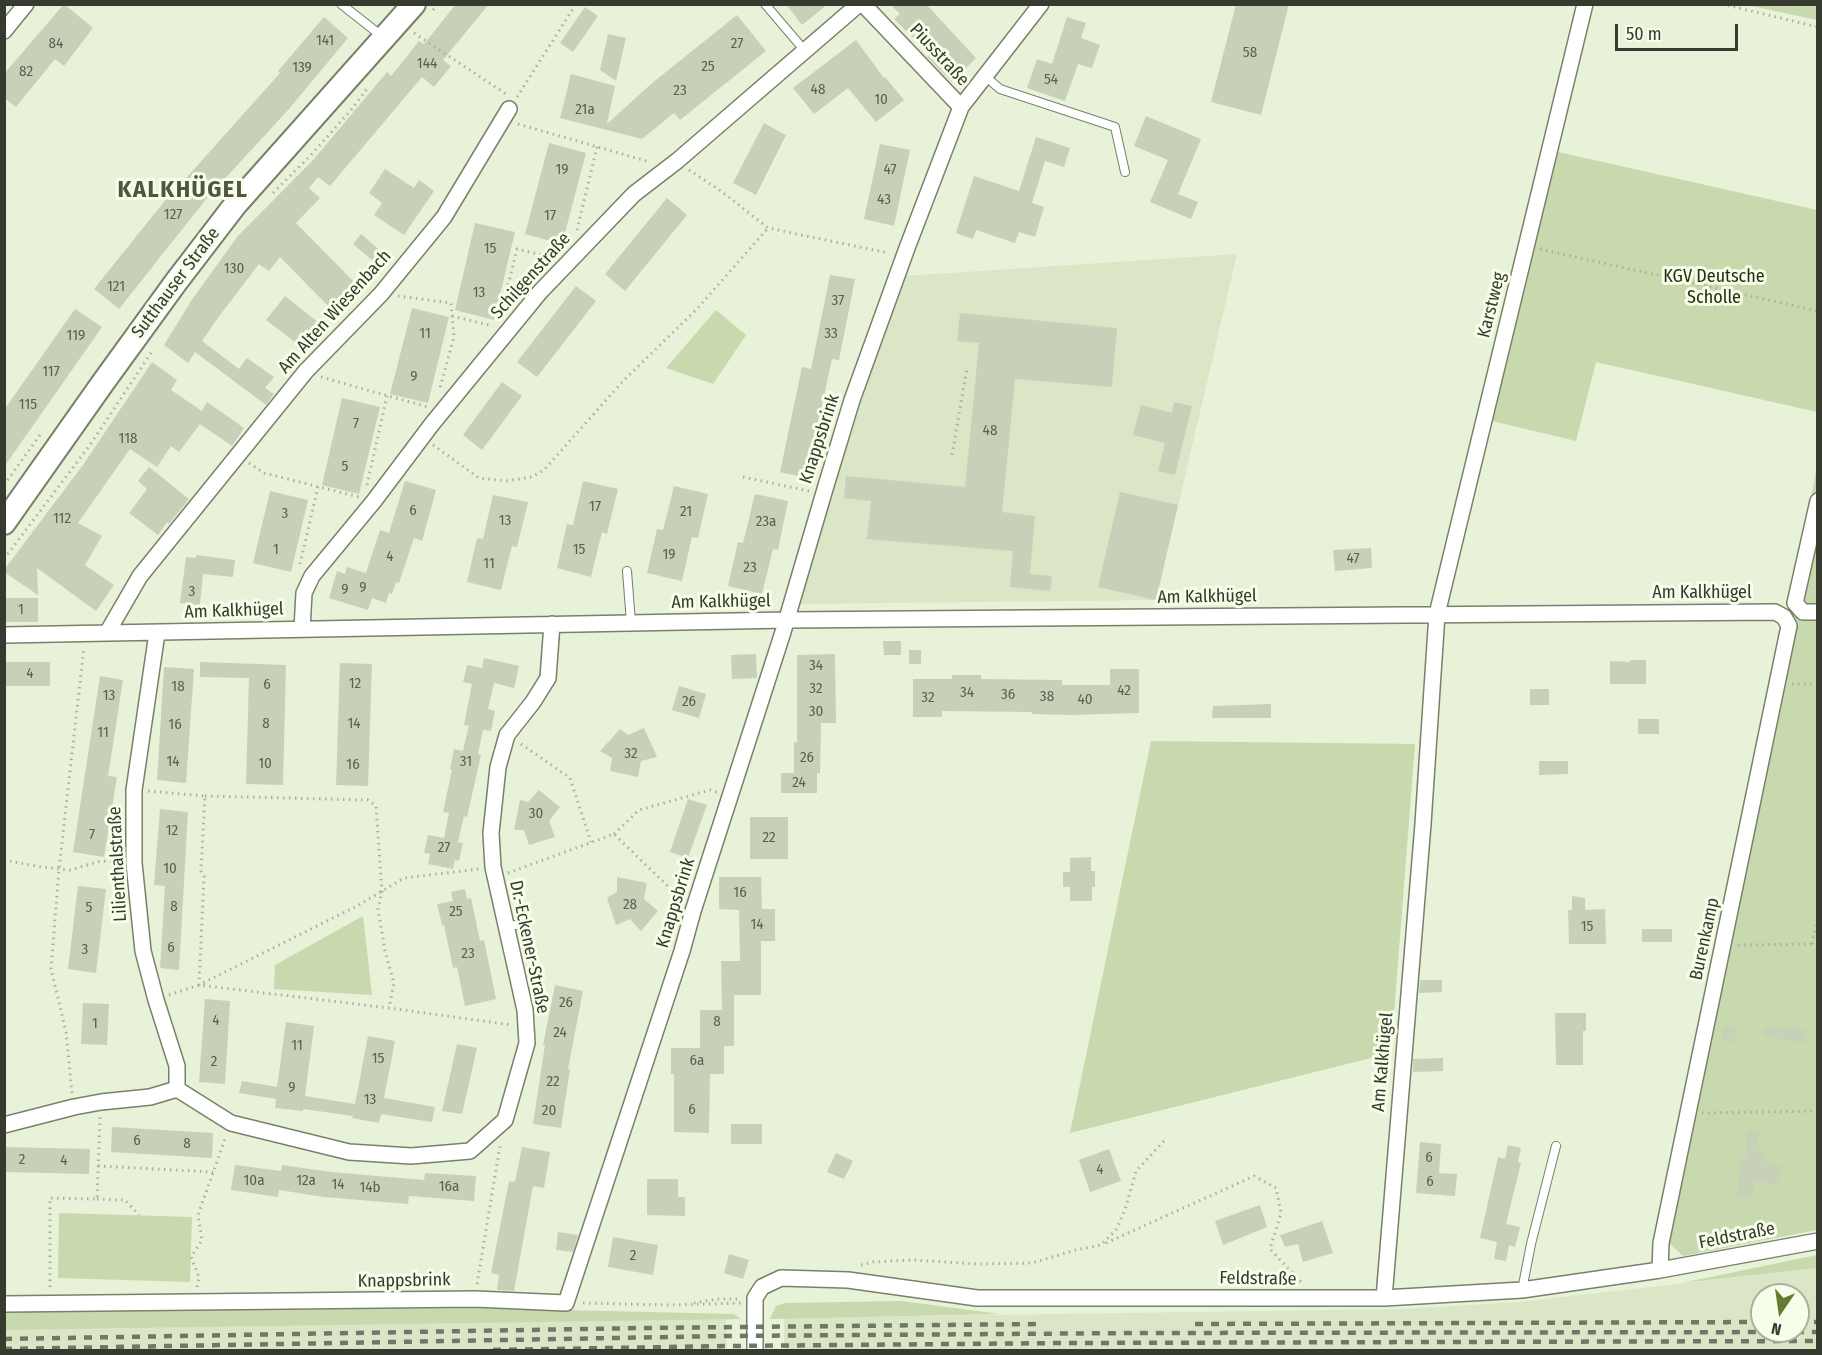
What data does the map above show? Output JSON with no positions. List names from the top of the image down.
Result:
{
  "streets": {
    "street": [
      "Piusstraße",
      "Schilgenstraße",
      "Sutthauser Straße",
      "Karstweg",
      "Am Alten Wiesenbach",
      "Knappsbrink",
      "Am Kalkhügel",
      "Lilienthalstraße",
      "Burenkamp",
      "Dr.-Eckener-Straße",
      "Feldstraße"
    ]
  },
  "crossings": [
    ["Piusstraße", "Schilgenstraße"],
    ["Piusstraße", "Knappsbrink"],
    ["Schilgenstraße", "Am Kalkhügel"],
    ["Karstweg", "Am Kalkhügel"],
    ["Am Alten Wiesenbach", "Am Kalkhügel"],
    ["Knappsbrink", "Am Kalkhügel"],
    ["Am Kalkhügel", "Lilienthalstraße"],
    ["Am Kalkhügel", "Burenkamp"],
    ["Am Kalkhügel", "Dr.-Eckener-Straße"],
    ["Am Kalkhügel", "Feldstraße"],
    ["Burenkamp", "Feldstraße"]
  ],
  "districts": ["KALKHÜGEL"],
  "parks": ["KGV Deutsche Scholle"],
  "house_numbers": [
    "141",
    "84",
    "27",
    "58",
    "144",
    "25",
    "139",
    "82",
    "54",
    "48",
    "23",
    "10",
    "21a",
    "19",
    "47",
    "43",
    "127",
    "17",
    "15",
    "130",
    "121",
    "13",
    "37",
    "11",
    "33",
    "119",
    "117",
    "9",
    "115",
    "7",
    "48",
    "118",
    "5",
    "17",
    "6",
    "21",
    "3",
    "112",
    "13",
    "23a",
    "1",
    "15",
    "19",
    "4",
    "47",
    "11",
    "23",
    "9",
    "9",
    "3",
    "1",
    "34",
    "4",
    "12",
    "6",
    "18",
    "32",
    "42",
    "34",
    "36",
    "13",
    "38",
    "32",
    "40",
    "26",
    "30",
    "8",
    "14",
    "16",
    "11",
    "32",
    "26",
    "14",
    "31",
    "10",
    "16",
    "24",
    "30",
    "12",
    "7",
    "22",
    "27",
    "10",
    "16",
    "28",
    "8",
    "5",
    "25",
    "14",
    "15",
    "6",
    "3",
    "23",
    "26",
    "4",
    "8",
    "1",
    "24",
    "11",
    "15",
    "6a",
    "2",
    "22",
    "9",
    "13",
    "6",
    "20",
    "6",
    "8",
    "6",
    "2",
    "4",
    "4",
    "10a",
    "12a",
    "6",
    "14",
    "16a",
    "14b",
    "2"
  ],
  "scale_bar": "50 m",
  "north": "bottom"
}
